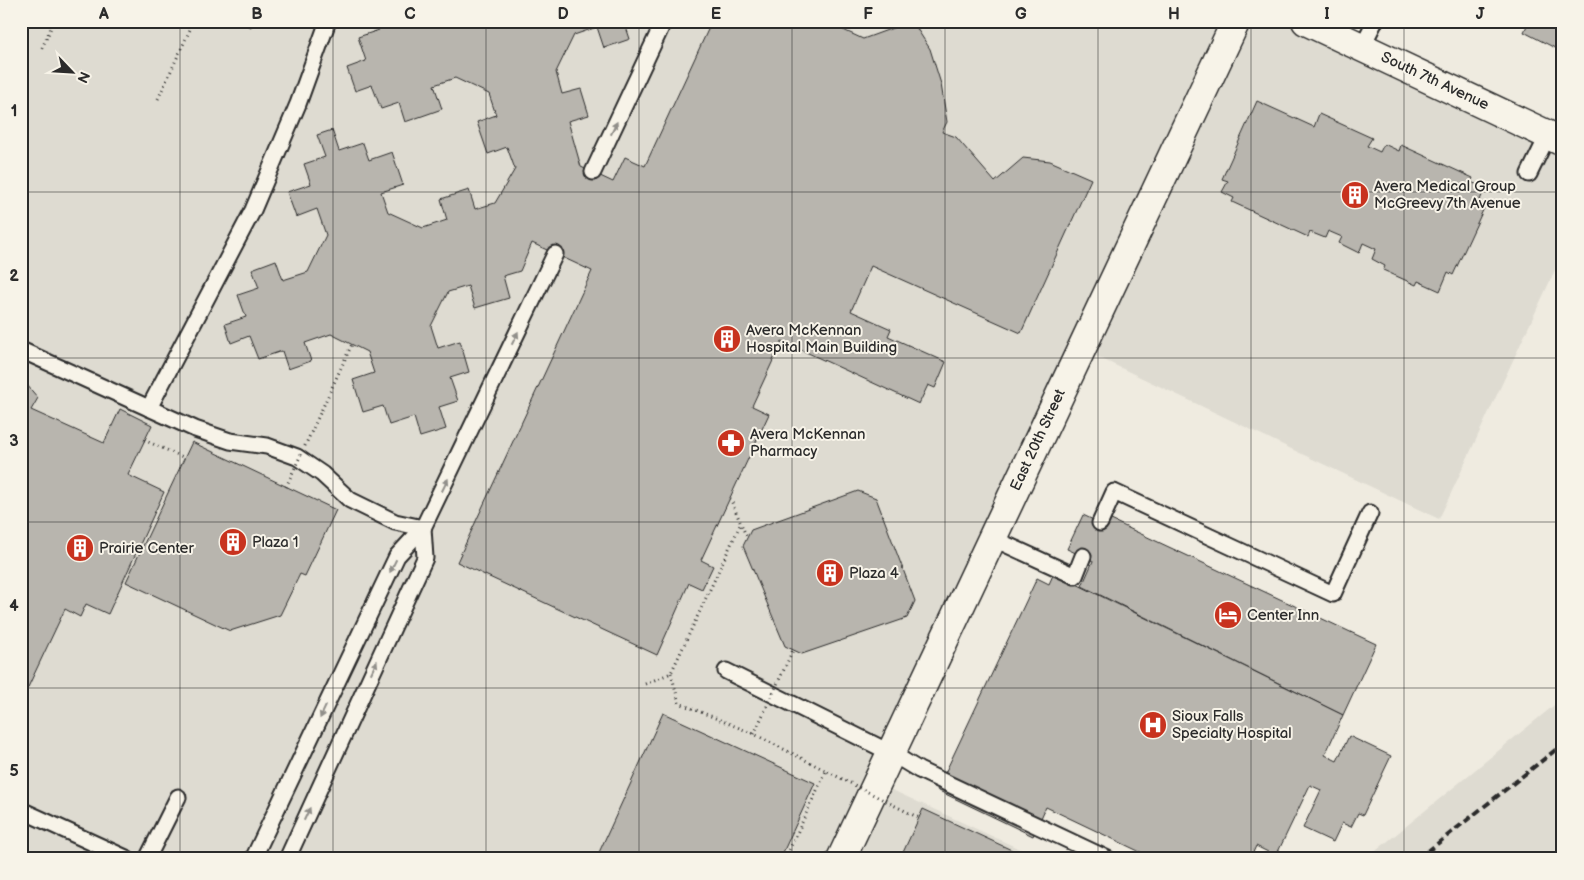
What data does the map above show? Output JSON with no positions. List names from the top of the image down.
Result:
{
  "streets": {
    "street": ["South 7th Avenue", "East 20th Street"]
  },
  "places": {
    "building": [
      "Avera Medical Group McGreevy 7th Avenue",
      "Avera McKennan Hospital Main Building",
      "Plaza 1",
      "Prairie Center",
      "Plaza 4"
    ],
    "pharmacy": ["Avera McKennan Pharmacy"],
    "hotel": ["Center Inn"],
    "hospital": ["Sioux Falls Specialty Hospital"]
  },
  "north": "bottom right",
  "grid": {
    "columns": [
      "A",
      "B",
      "C",
      "D",
      "E",
      "F",
      "G",
      "H",
      "I",
      "J"
    ],
    "rows": [
      "1",
      "2",
      "3",
      "4",
      "5"
    ]
  }
}
